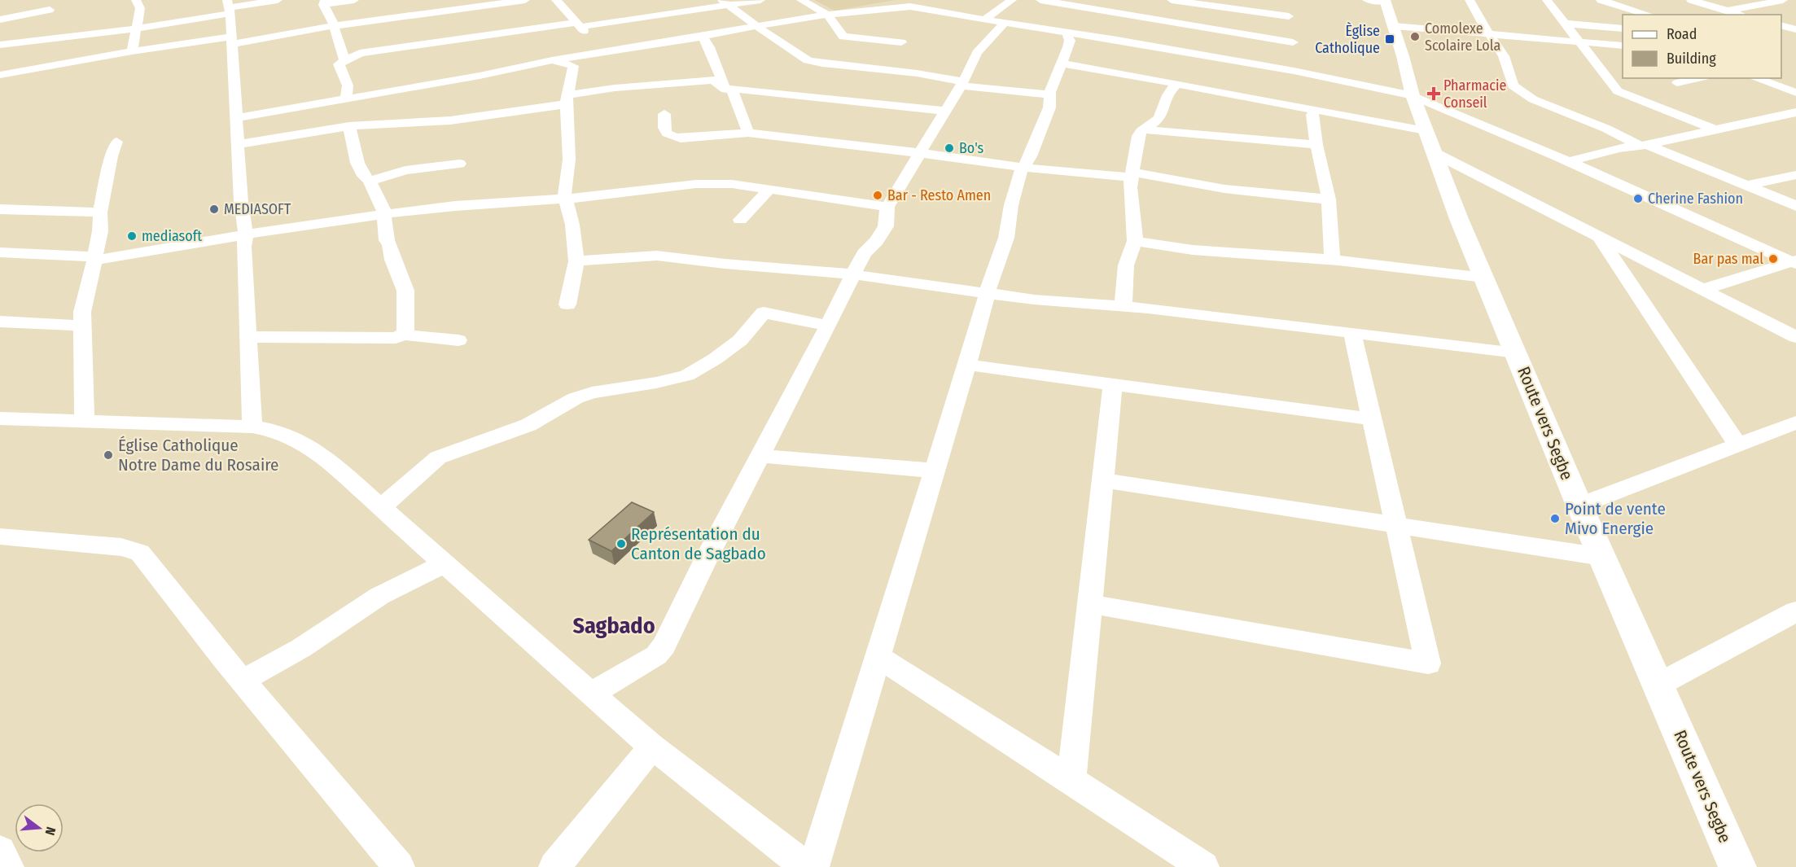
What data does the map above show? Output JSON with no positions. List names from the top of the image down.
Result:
{
  "streets": {
    "main road": ["Route vers Segbe"]
  },
  "districts": ["Sagbado"],
  "places": {
    "other": [
      "Comolexe Scolaire Lola",
      "Bo's",
      "Bar - Resto Amen",
      "Cherine Fashion",
      "MEDIASOFT",
      "mediasoft",
      "Bar pas mal",
      "Église Catholique Notre Dame du Rosaire",
      "Point de vente Mivo Energie",
      "Représentation du Canton de Sagbado"
    ],
    "transit": ["Èglise Catholique"],
    "health": ["Pharmacie Conseil"]
  },
  "legend": ["Road", "Building"],
  "north": "right"
}
